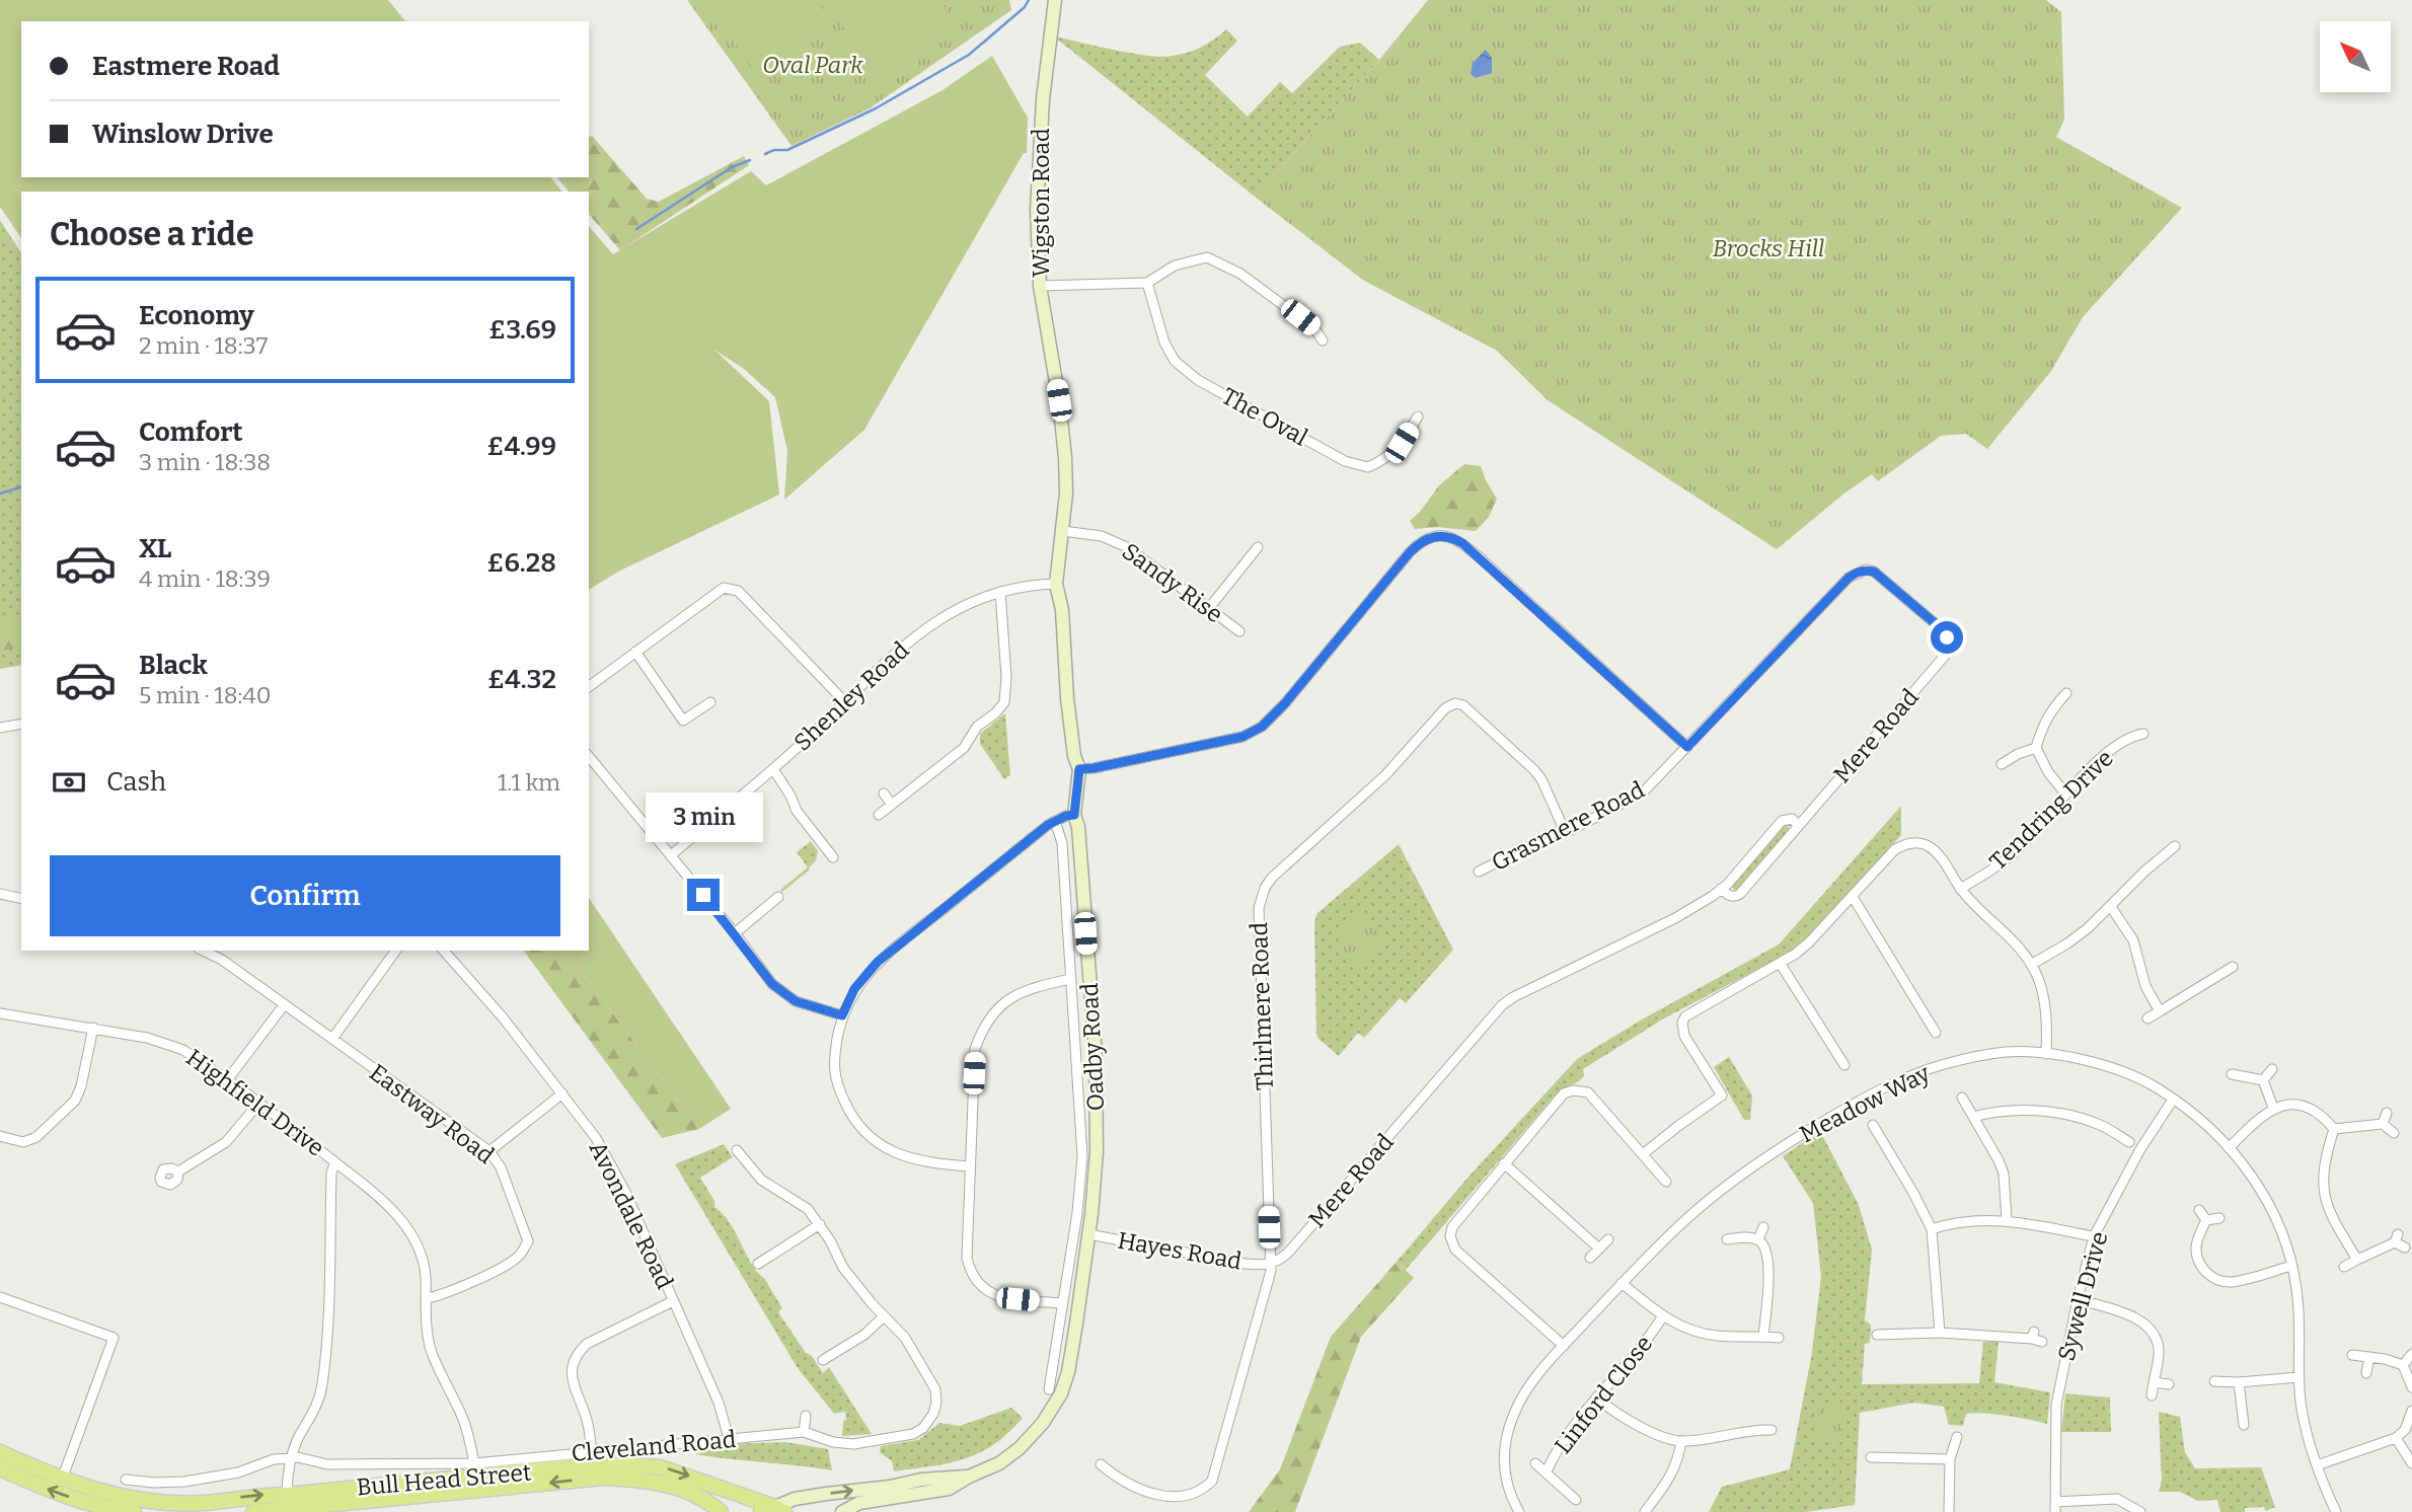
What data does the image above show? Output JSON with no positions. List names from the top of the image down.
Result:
{
  "streets": {
    "main road": ["Wigston Road", "Oadby Road", "Bull Head Street"],
    "street": [
      "The Oval",
      "Sandy Rise",
      "Shenley Road",
      "Mere Road",
      "Tendring Drive",
      "Grasmere Road",
      "Thirlmere Road",
      "Highfield Drive",
      "Meadow Way",
      "Eastway Road",
      "Avondale Road",
      "Hayes Road",
      "Sywell Drive",
      "Linford Close",
      "Cleveland Road"
    ]
  },
  "crossings": [
    ["Wigston Road", "Sandy Rise"],
    ["Wigston Road", "Oadby Road"],
    ["Sandy Rise", "Oadby Road"],
    ["Shenley Road", "Oadby Road"],
    ["Mere Road", "Grasmere Road"],
    ["Mere Road", "Thirlmere Road"],
    ["Mere Road", "Hayes Road"],
    ["Grasmere Road", "Thirlmere Road"],
    ["Thirlmere Road", "Hayes Road"],
    ["Oadby Road", "Hayes Road"],
    ["Oadby Road", "Bull Head Street"],
    ["Highfield Drive", "Cleveland Road"],
    ["Highfield Drive", "Bull Head Street"],
    ["Meadow Way", "Sywell Drive"],
    ["Avondale Road", "Cleveland Road"]
  ],
  "parks": ["Oval Park", "Brocks Hill"],
  "north": "top left",
  "page": {
    "banner": ["Eastmere Road", "Winslow Drive"],
    "heading": "Choose a ride",
    "list": [
      {
        "name": "Economy",
        "note": "2 min · 18:37",
        "value": "£3.69"
      },
      {
        "name": "Comfort",
        "note": "3 min · 18:38",
        "value": "£4.99"
      },
      {
        "name": "XL",
        "note": "4 min · 18:39",
        "value": "£6.28"
      },
      {
        "name": "Black",
        "note": "5 min · 18:40",
        "value": "£4.32"
      }
    ],
    "pay": ["Cash", "1.1 km"],
    "bubble": "3 min",
    "buttons": "Confirm"
  }
}
